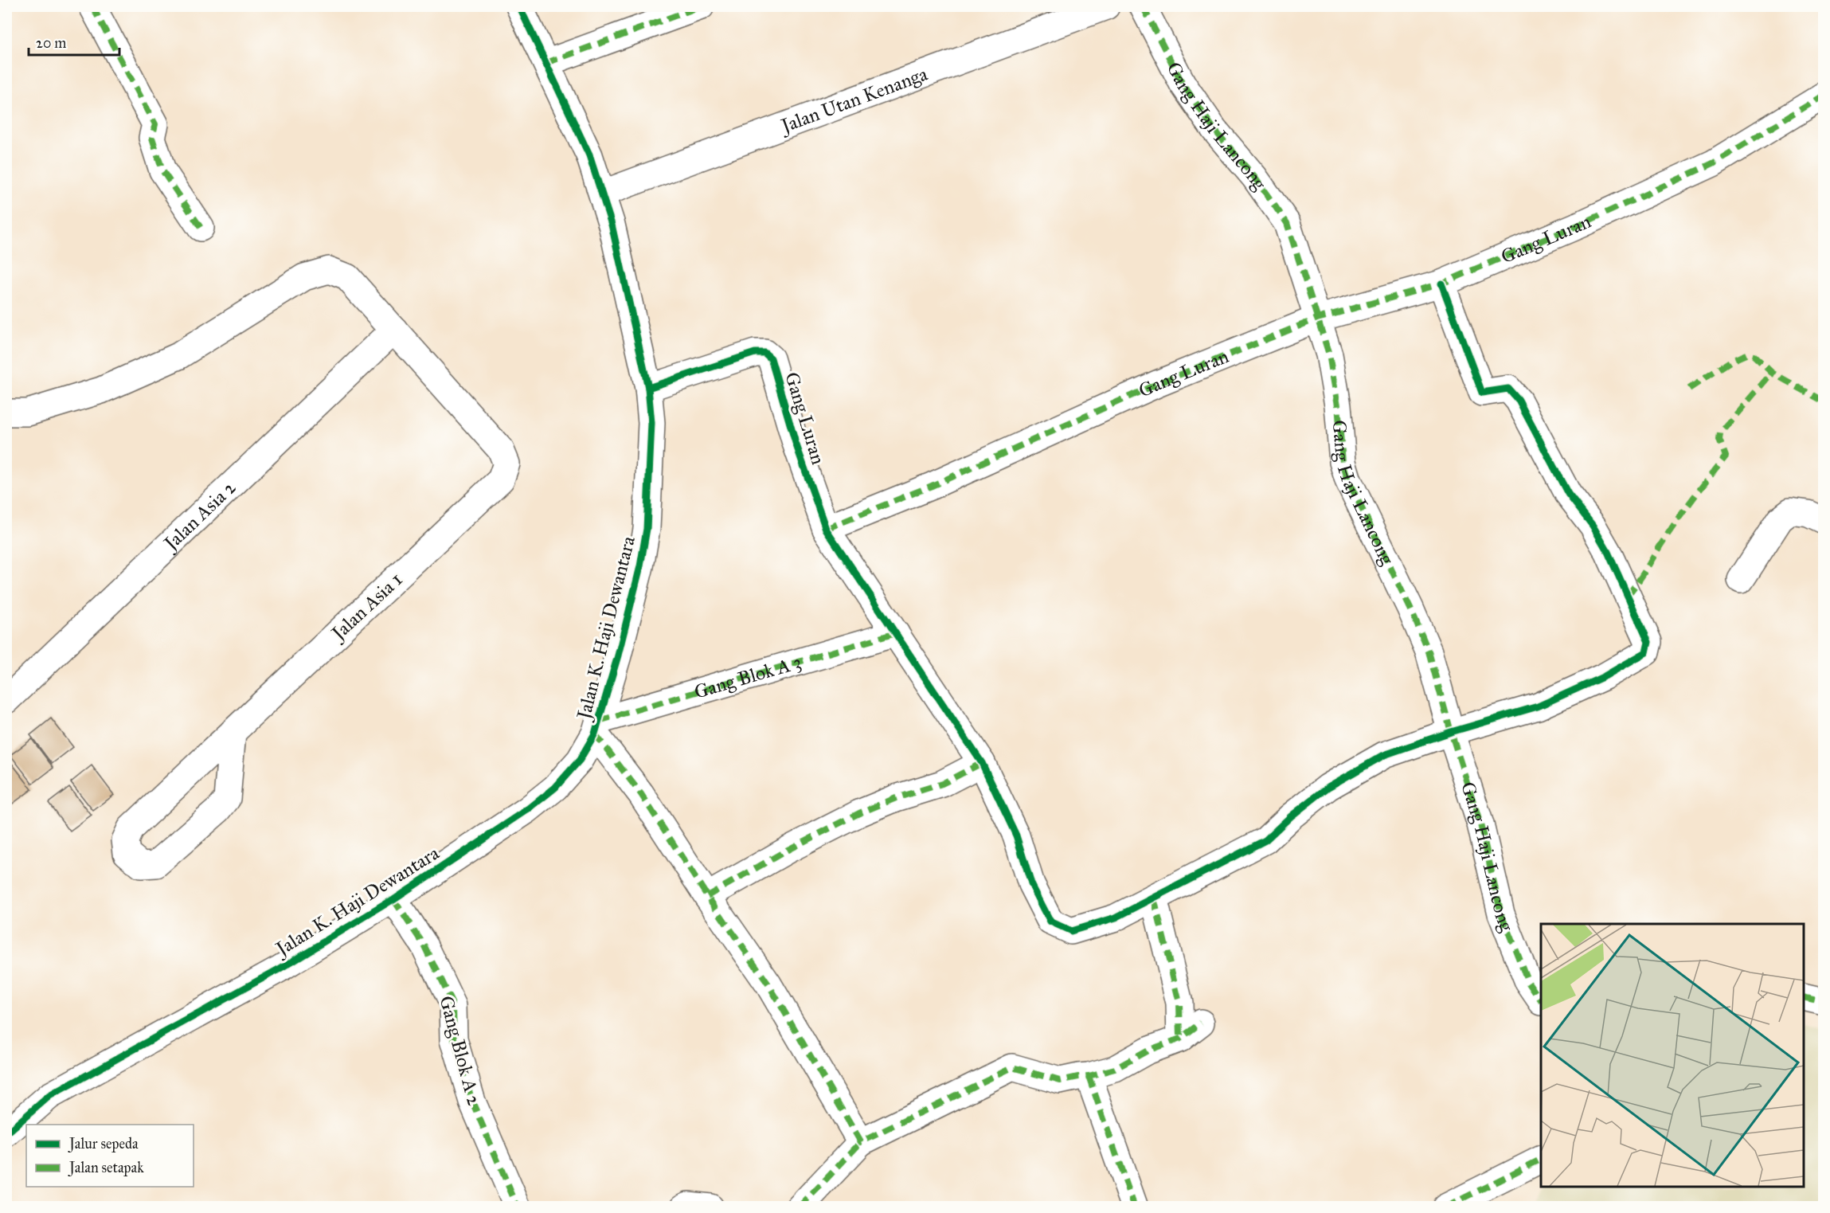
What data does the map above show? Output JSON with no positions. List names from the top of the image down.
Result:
{
  "streets": {
    "street": [
      "Jalan Utan Kenanga",
      "Gang Haji Lancong",
      "Gang Luran",
      "Jalan Asia 2",
      "Jalan Asia 1",
      "Jalan K. Haji Dewantara",
      "Gang Blok A 3",
      "Gang Blok A 2"
    ]
  },
  "crossings": [
    ["Jalan Utan Kenanga", "Jalan K. Haji Dewantara"],
    ["Gang Haji Lancong", "Gang Luran"],
    ["Gang Luran", "Jalan K. Haji Dewantara"],
    ["Jalan Asia 2", "Jalan Asia 1"],
    ["Jalan K. Haji Dewantara", "Gang Blok A 3"],
    ["Jalan K. Haji Dewantara", "Gang Blok A 2"]
  ],
  "legend": ["Jalur sepeda", "Jalan setapak"],
  "scale_bar": "20 m"
}
